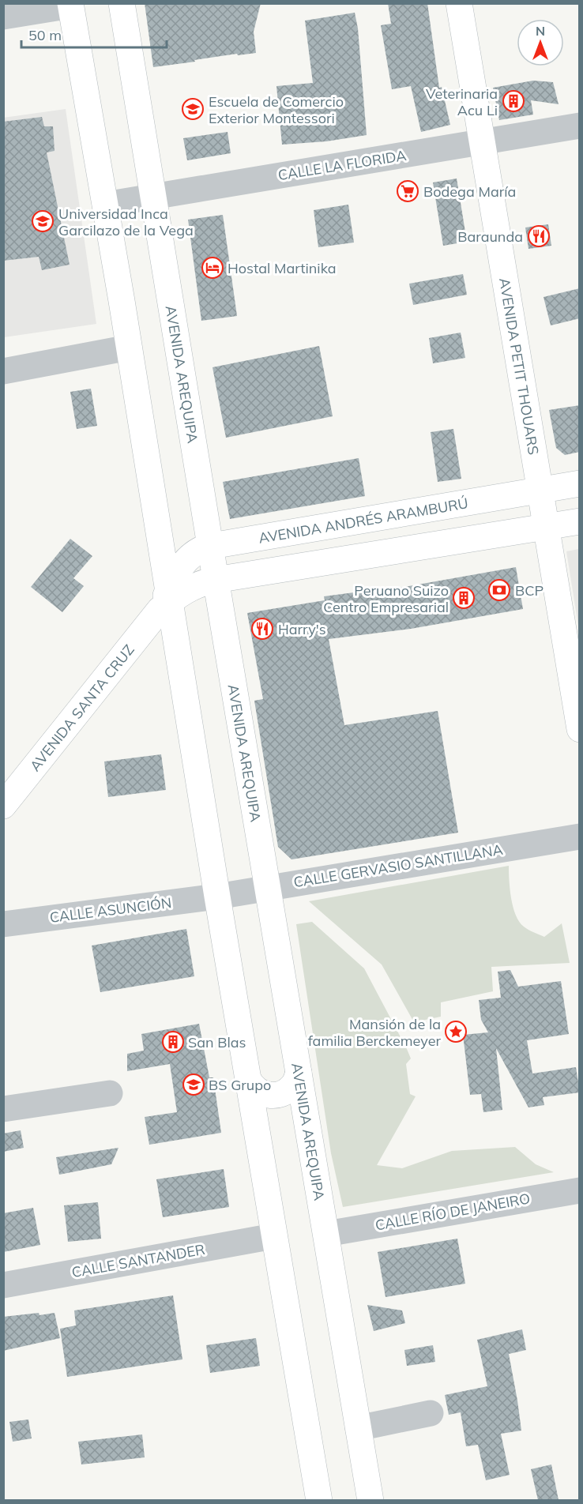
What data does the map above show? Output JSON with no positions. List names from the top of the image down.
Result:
{
  "streets": {
    "main road": [
      "AVENIDA PETIT THOUARS",
      "AVENIDA AREQUIPA",
      "AVENIDA ANDRÉS ARAMBURÚ",
      "AVENIDA SANTA CRUZ"
    ],
    "street": [
      "CALLE LA FLORIDA",
      "CALLE GERVASIO SANTILLANA",
      "CALLE ASUNCIÓN",
      "CALLE RÍO DE JANEIRO",
      "CALLE SANTANDER"
    ]
  },
  "crossings": [
    ["CALLE LA FLORIDA", "AVENIDA PETIT THOUARS"],
    ["CALLE LA FLORIDA", "AVENIDA AREQUIPA"],
    ["AVENIDA PETIT THOUARS", "AVENIDA ANDRÉS ARAMBURÚ"],
    ["AVENIDA AREQUIPA", "AVENIDA ANDRÉS ARAMBURÚ"],
    ["AVENIDA AREQUIPA", "CALLE GERVASIO SANTILLANA"],
    ["AVENIDA AREQUIPA", "CALLE RÍO DE JANEIRO"],
    ["AVENIDA ANDRÉS ARAMBURÚ", "AVENIDA SANTA CRUZ"],
    ["CALLE GERVASIO SANTILLANA", "CALLE ASUNCIÓN"]
  ],
  "places": {
    "building": ["Veterinaria Acu Li", "Peruano Suizo Centro Empresarial", "San Blas"],
    "school or university": ["Escuela de Comercio Exterior Montessori", "Universidad Inca Garcilazo de la Vega", "BS Grupo"],
    "supermarket": ["Bodega María"],
    "restaurant": ["Baraunda", "Harry's"],
    "hotel": ["Hostal Martinika"],
    "bank": ["BCP"],
    "place": ["Mansión de la familia Berckemeyer"]
  },
  "scale_bar": "50 m",
  "north": "top"
}
